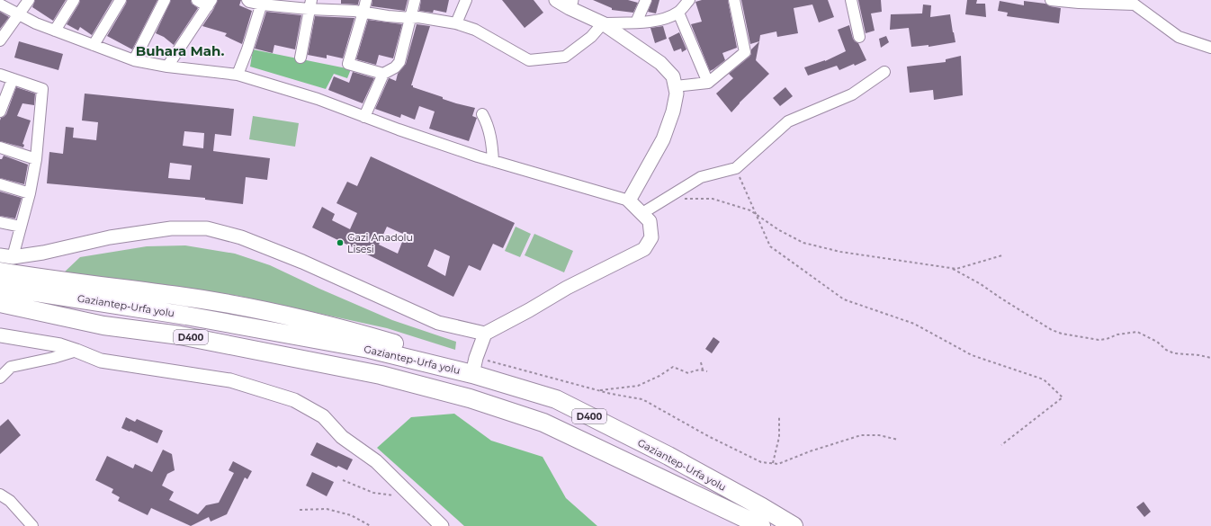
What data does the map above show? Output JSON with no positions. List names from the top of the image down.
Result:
{
  "streets": {
    "highway": ["Gaziantep-Urfa yolu", "D400"]
  },
  "districts": ["Buhara Mah."],
  "places": ["Gazi Anadolu Lisesi"]
}
